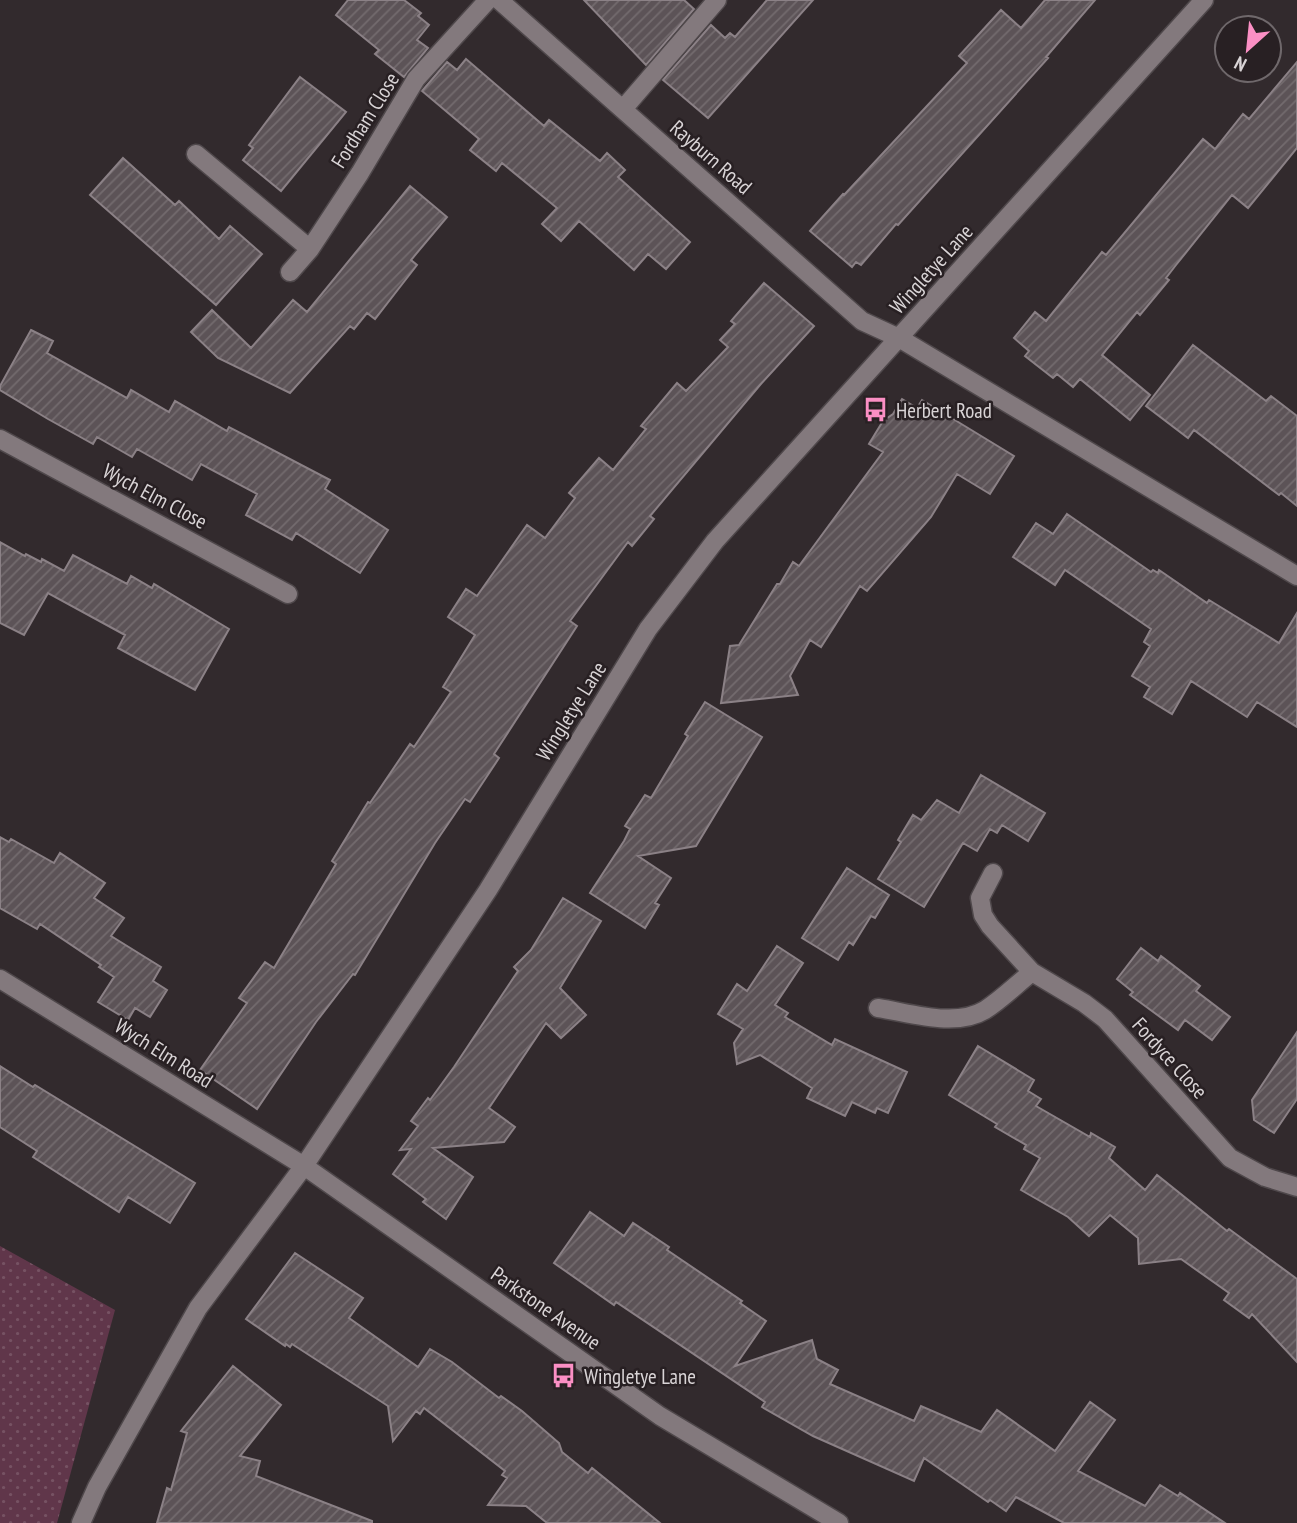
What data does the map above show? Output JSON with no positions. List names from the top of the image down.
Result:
{
  "streets": {
    "street": [
      "Fordham Close",
      "Rayburn Road",
      "Wingletye Lane",
      "Wych Elm Close",
      "Wych Elm Road",
      "Fordyce Close",
      "Parkstone Avenue"
    ]
  },
  "crossings": [
    ["Rayburn Road", "Wingletye Lane"],
    ["Wingletye Lane", "Wych Elm Road"],
    ["Wingletye Lane", "Parkstone Avenue"],
    ["Wych Elm Road", "Parkstone Avenue"]
  ],
  "places": {
    "bus stop": ["Herbert Road", "Wingletye Lane"]
  },
  "north": "bottom left"
}
